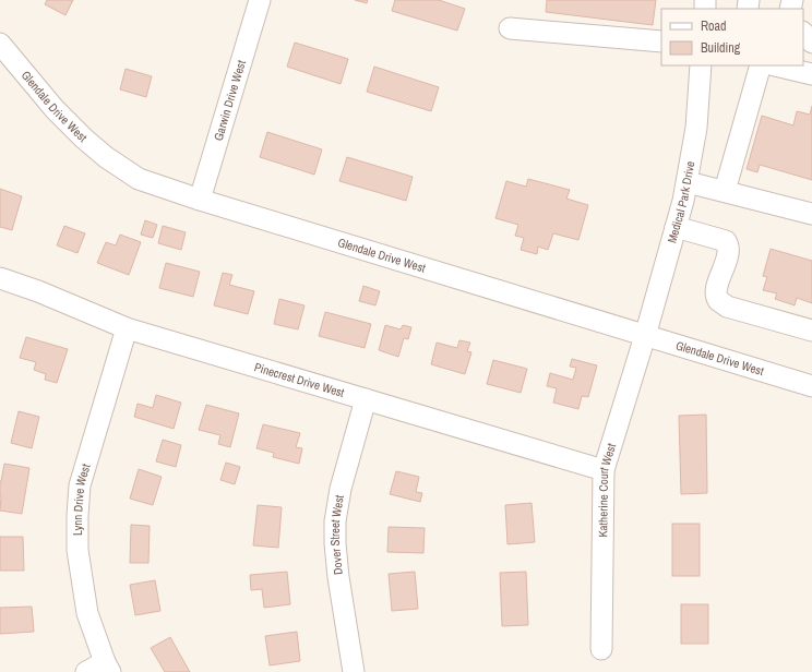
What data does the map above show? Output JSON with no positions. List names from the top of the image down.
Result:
{
  "streets": {
    "street": [
      "Garwin Drive West",
      "Glendale Drive West",
      "Medical Park Drive",
      "Pinecrest Drive West",
      "Katherine Court West",
      "Lynn Drive West",
      "Dover Street West"
    ]
  },
  "crossings": [
    ["Garwin Drive West", "Glendale Drive West"],
    ["Glendale Drive West", "Medical Park Drive"],
    ["Glendale Drive West", "Katherine Court West"],
    ["Medical Park Drive", "Katherine Court West"],
    ["Pinecrest Drive West", "Katherine Court West"],
    ["Pinecrest Drive West", "Lynn Drive West"],
    ["Pinecrest Drive West", "Dover Street West"]
  ],
  "legend": ["Road", "Building"]
}
